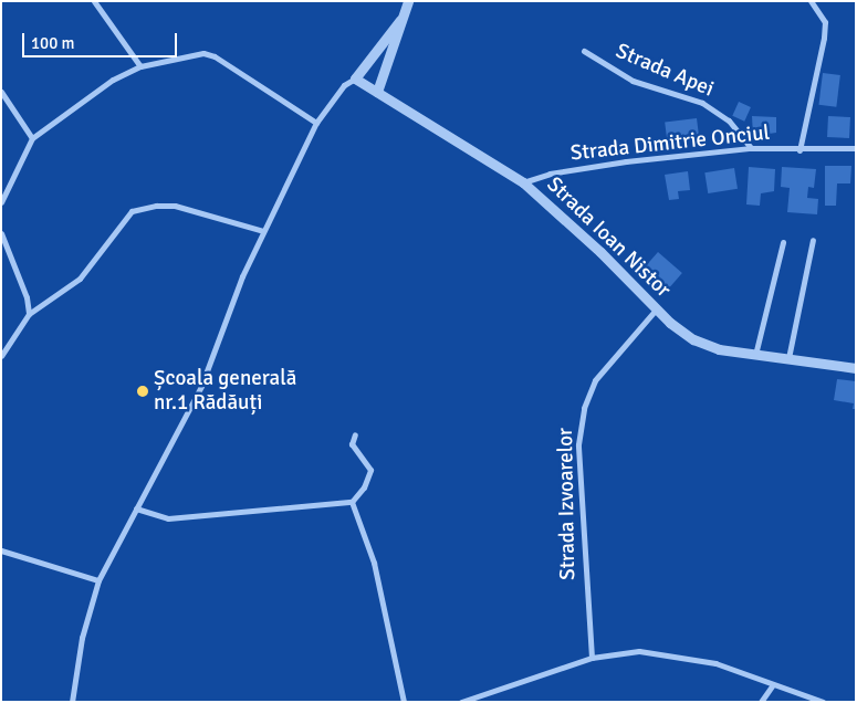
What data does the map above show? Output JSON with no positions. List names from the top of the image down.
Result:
{
  "streets": {
    "street": [
      "Strada Apei",
      "Strada Dimitrie Onciul",
      "Strada Ioan Nistor",
      "Strada Izvoarelor"
    ]
  },
  "crossings": [
    ["Strada Apei", "Strada Dimitrie Onciul"],
    ["Strada Dimitrie Onciul", "Strada Ioan Nistor"],
    ["Strada Ioan Nistor", "Strada Izvoarelor"]
  ],
  "places": ["Școala generală nr.1 Rădăuți"],
  "scale_bar": "100 m"
}
